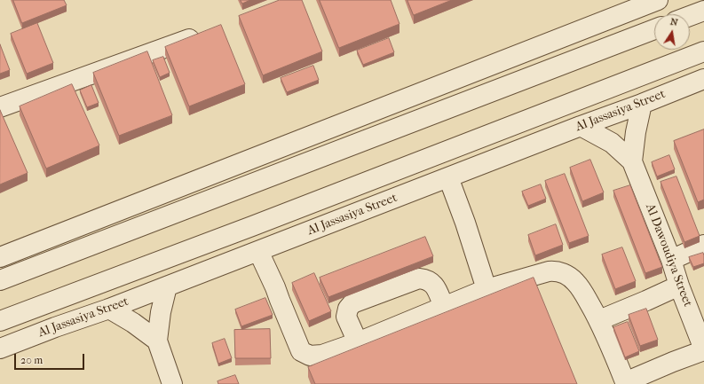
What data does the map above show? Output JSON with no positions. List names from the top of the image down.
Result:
{
  "streets": {
    "street": ["Al Jassasiya Street", "Al Dawoudiya Street"]
  },
  "crossings": [
    ["Al Jassasiya Street", "Al Dawoudiya Street"]
  ],
  "scale_bar": "20 m",
  "north": "top"
}
